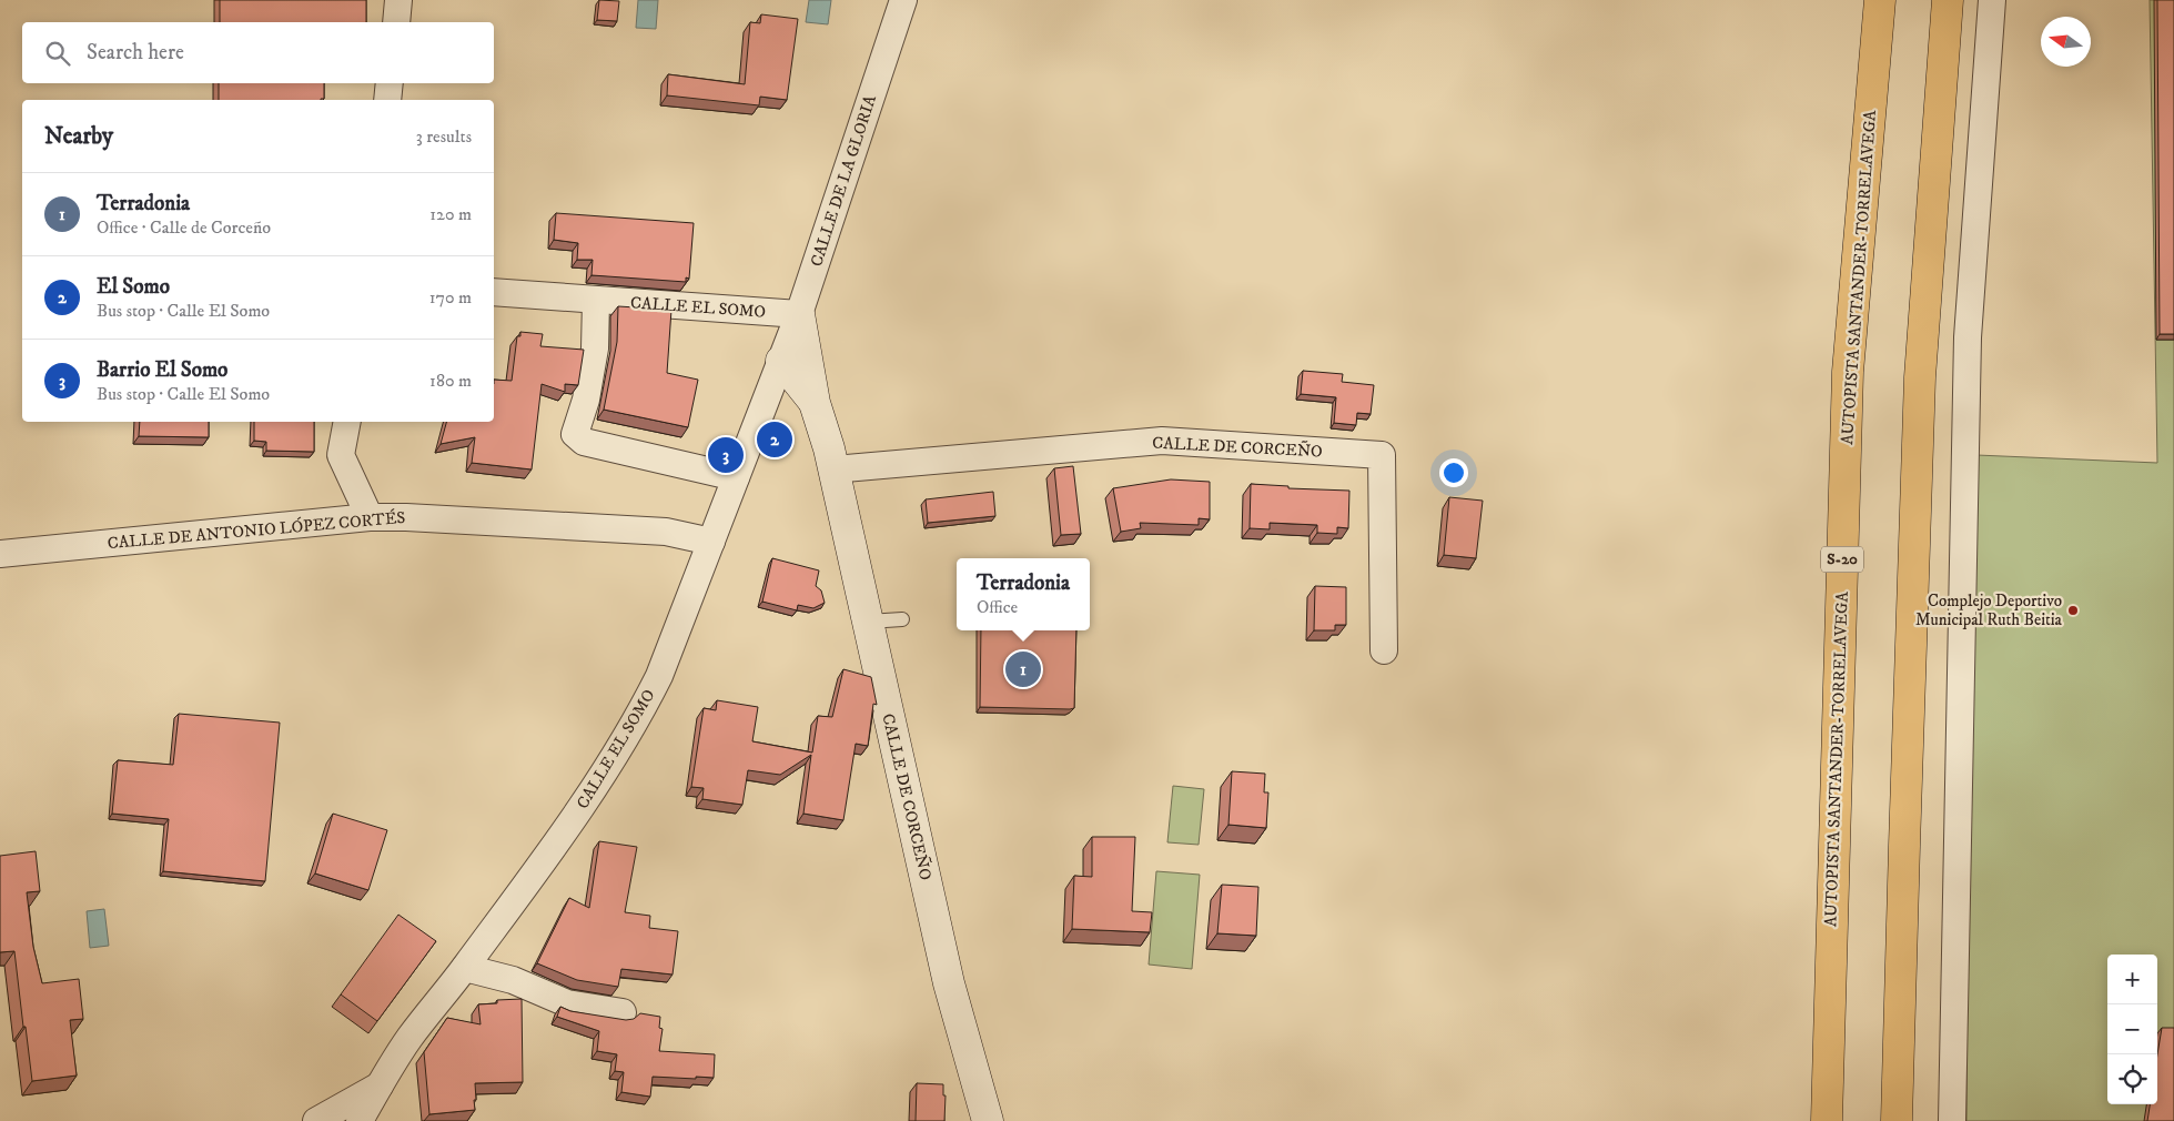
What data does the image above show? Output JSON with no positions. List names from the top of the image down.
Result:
{
  "streets": {
    "highway": ["AUTOPISTA SANTANDER-TORRELAVEGA", "S-20"],
    "main road": ["CALLE DE CORCEÑO"],
    "street": ["CALLE DE LA GLORIA", "CALLE EL SOMO", "CALLE DE ANTONIO LÓPEZ CORTÉS"]
  },
  "crossings": [
    ["CALLE DE LA GLORIA", "CALLE EL SOMO"],
    ["CALLE DE LA GLORIA", "CALLE DE CORCEÑO"],
    ["CALLE EL SOMO", "CALLE DE CORCEÑO"],
    ["CALLE EL SOMO", "CALLE DE ANTONIO LÓPEZ CORTÉS"]
  ],
  "places": ["Complejo Deportivo Municipal Ruth Beitia"],
  "north": "left",
  "page": {
    "search": "Search here",
    "heading": ["Nearby", "3 results"],
    "list": [
      {
        "mark": "1",
        "name": "Terradonia",
        "note": "Office · Calle de Corceño",
        "value": "120 m"
      },
      {
        "mark": "2",
        "name": "El Somo",
        "note": "Bus stop · Calle El Somo",
        "value": "170 m"
      },
      {
        "mark": "3",
        "name": "Barrio El Somo",
        "note": "Bus stop · Calle El Somo",
        "value": "180 m"
      }
    ],
    "pins": ["2", "3", "1"],
    "popup": ["Terradonia", "Office"],
    "map_buttons": ["+", "−"]
  }
}
